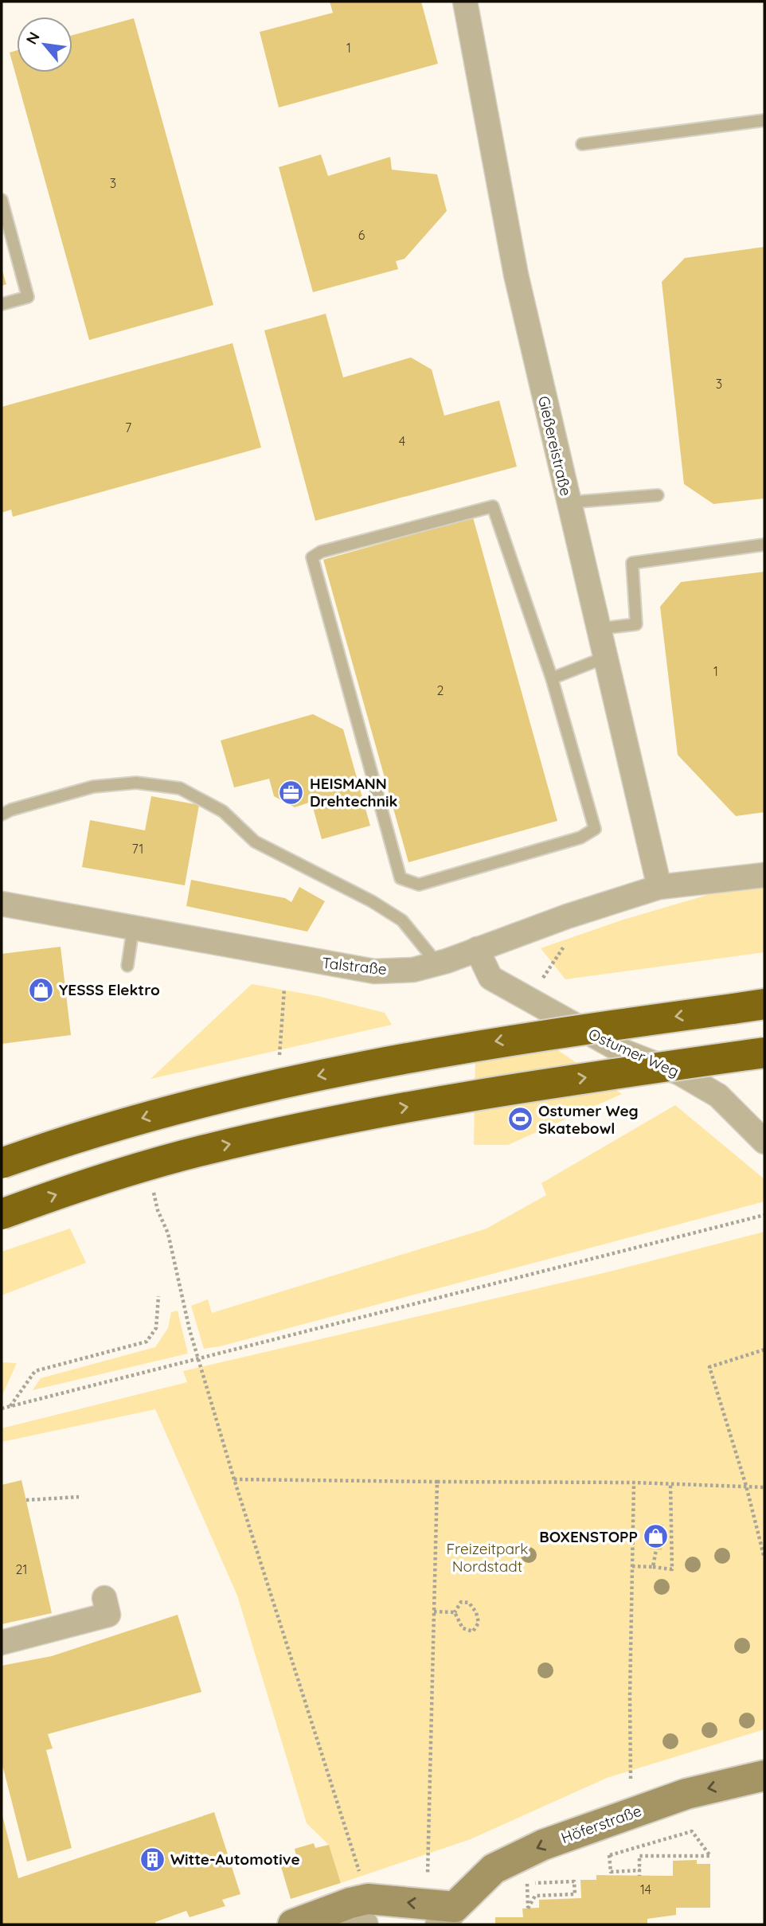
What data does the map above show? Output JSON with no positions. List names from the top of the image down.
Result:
{
  "streets": {
    "main road": ["Höferstraße"],
    "street": ["Gießereistraße", "Talstraße", "Ostumer Weg"]
  },
  "crossings": [
    ["Gießereistraße", "Talstraße"],
    ["Talstraße", "Ostumer Weg"]
  ],
  "one_way": ["Höferstraße"],
  "parks": ["Freizeitpark Nordstadt"],
  "places": {
    "office": ["HEISMANN Drehtechnik"],
    "shop": ["YESSS Elektro", "BOXENSTOPP"],
    "sports": ["Ostumer Weg Skatebowl"],
    "building": ["Witte-Automotive"]
  },
  "house_numbers": [
    "1",
    "3",
    "6",
    "3",
    "7",
    "4",
    "1",
    "2",
    "71",
    "21",
    "14"
  ],
  "north": "top left"
}
